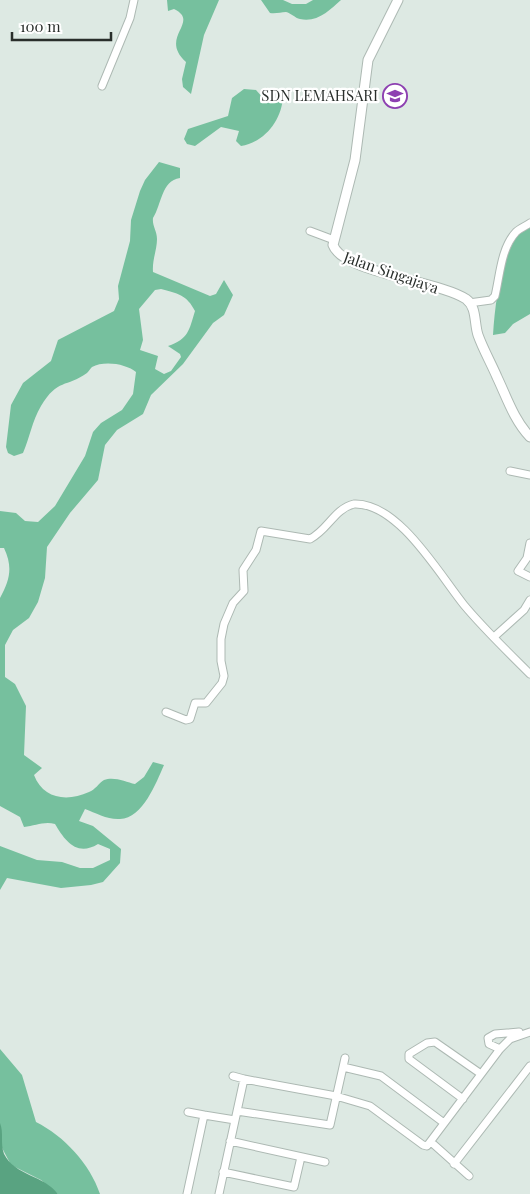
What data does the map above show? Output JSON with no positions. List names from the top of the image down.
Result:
{
  "streets": {
    "street": ["Jalan Singajaya"]
  },
  "places": {
    "school or university": ["SDN LEMAHSARI"]
  },
  "scale_bar": "100 m"
}
